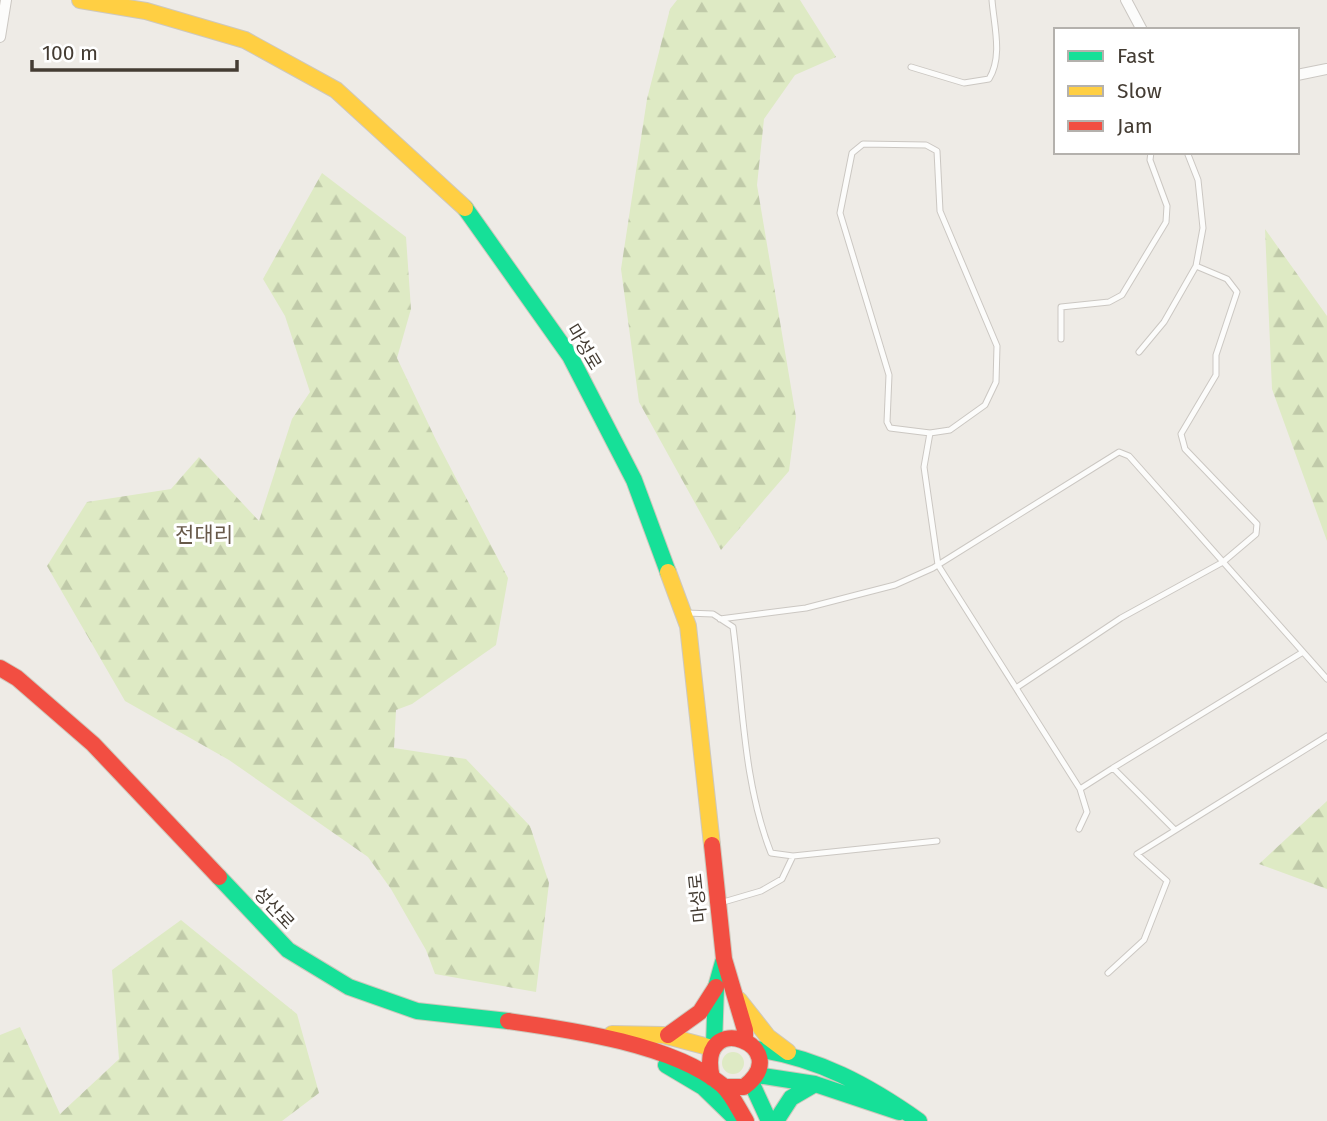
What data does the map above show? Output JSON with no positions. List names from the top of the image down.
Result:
{
  "streets": {
    "main road": ["마성로", "성산로"]
  },
  "districts": ["전대리"],
  "legend": ["Fast", "Slow", "Jam"],
  "scale_bar": "100 m"
}
